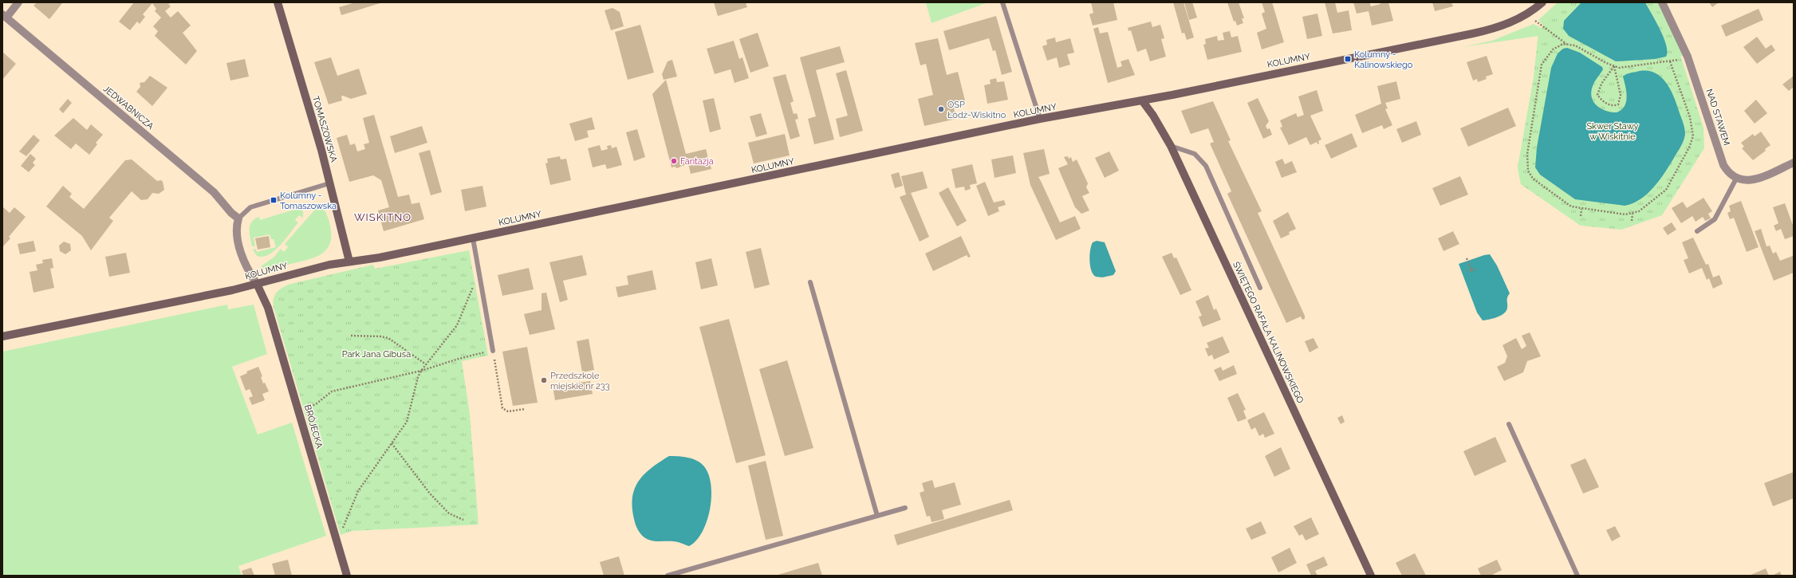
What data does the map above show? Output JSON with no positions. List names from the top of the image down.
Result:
{
  "streets": {
    "street": [
      "KOLUMNY",
      "JEDWABNICZA",
      "NAD STAWEM",
      "TOMASZOWSKA",
      "ŚWIĘTEGO RAFAŁA KALINOWSKIEGO",
      "BRÓJECKA"
    ]
  },
  "crossings": [
    ["KOLUMNY", "TOMASZOWSKA"],
    ["KOLUMNY", "ŚWIĘTEGO RAFAŁA KALINOWSKIEGO"],
    ["KOLUMNY", "BRÓJECKA"]
  ],
  "districts": ["WISKITNO"],
  "parks": ["Skwer Stawy w Wiskitnie", "Park Jana Gibusa"],
  "places": {
    "transit": ["Kolumny - Kalinowskiego", "Kolumny - Tomaszowska"],
    "other": ["OSP Łódź-Wiskitno", "Fantazja", "Przedszkole miejskie nr 233"]
  }
}
